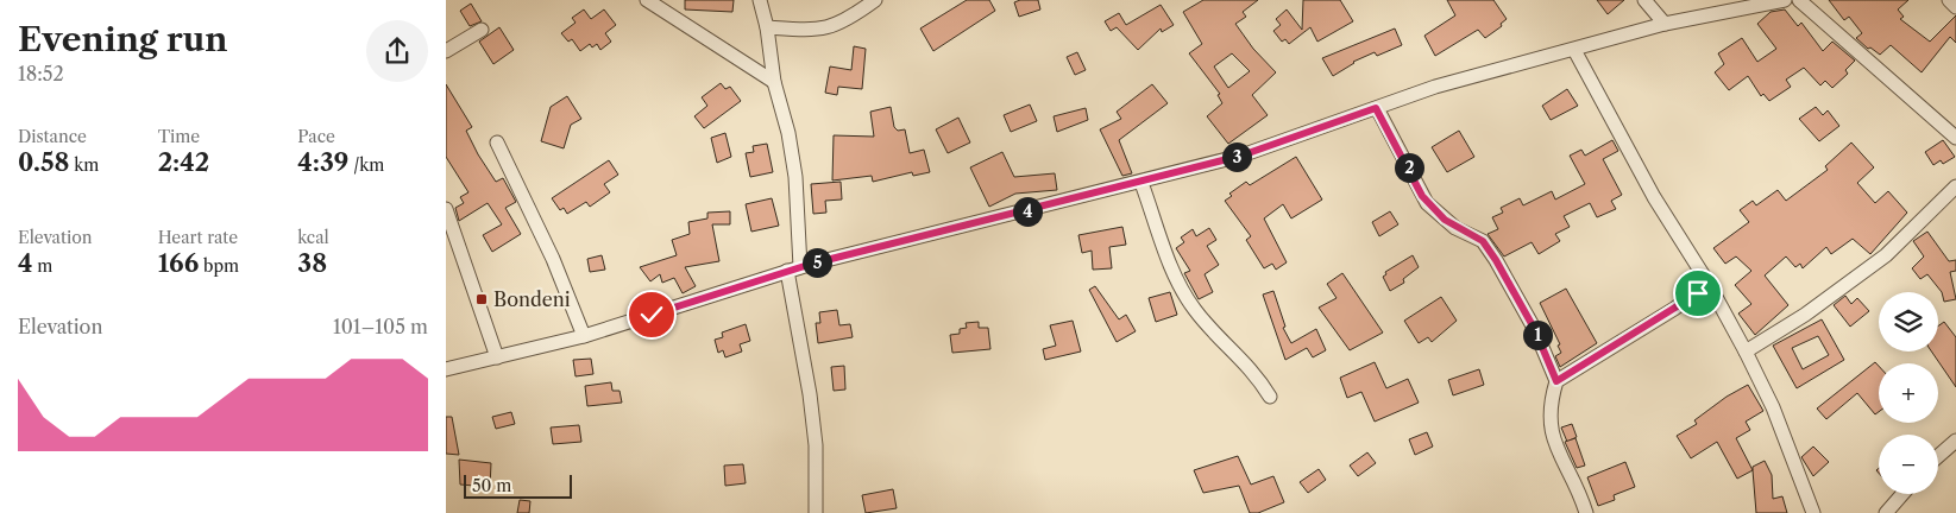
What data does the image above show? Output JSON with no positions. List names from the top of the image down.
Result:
{
  "places": {
    "transit": ["Bondeni"]
  },
  "scale_bar": "50 m",
  "page": {
    "heading": ["Evening run", "18:52"],
    "stats": [
      ["Distance", "0.58 km"],
      ["Time", "2:42"],
      ["Pace", "4:39 /km"],
      ["Elevation", "4 m"],
      ["Heart rate", "166 bpm"],
      ["kcal", "38"]
    ],
    "pins": [
      "3",
      "2",
      "4",
      "5",
      "1"
    ],
    "map_buttons": ["+", "−"],
    "chart": ["Elevation", "101–105 m"],
    "scale": "50 m"
  }
}
